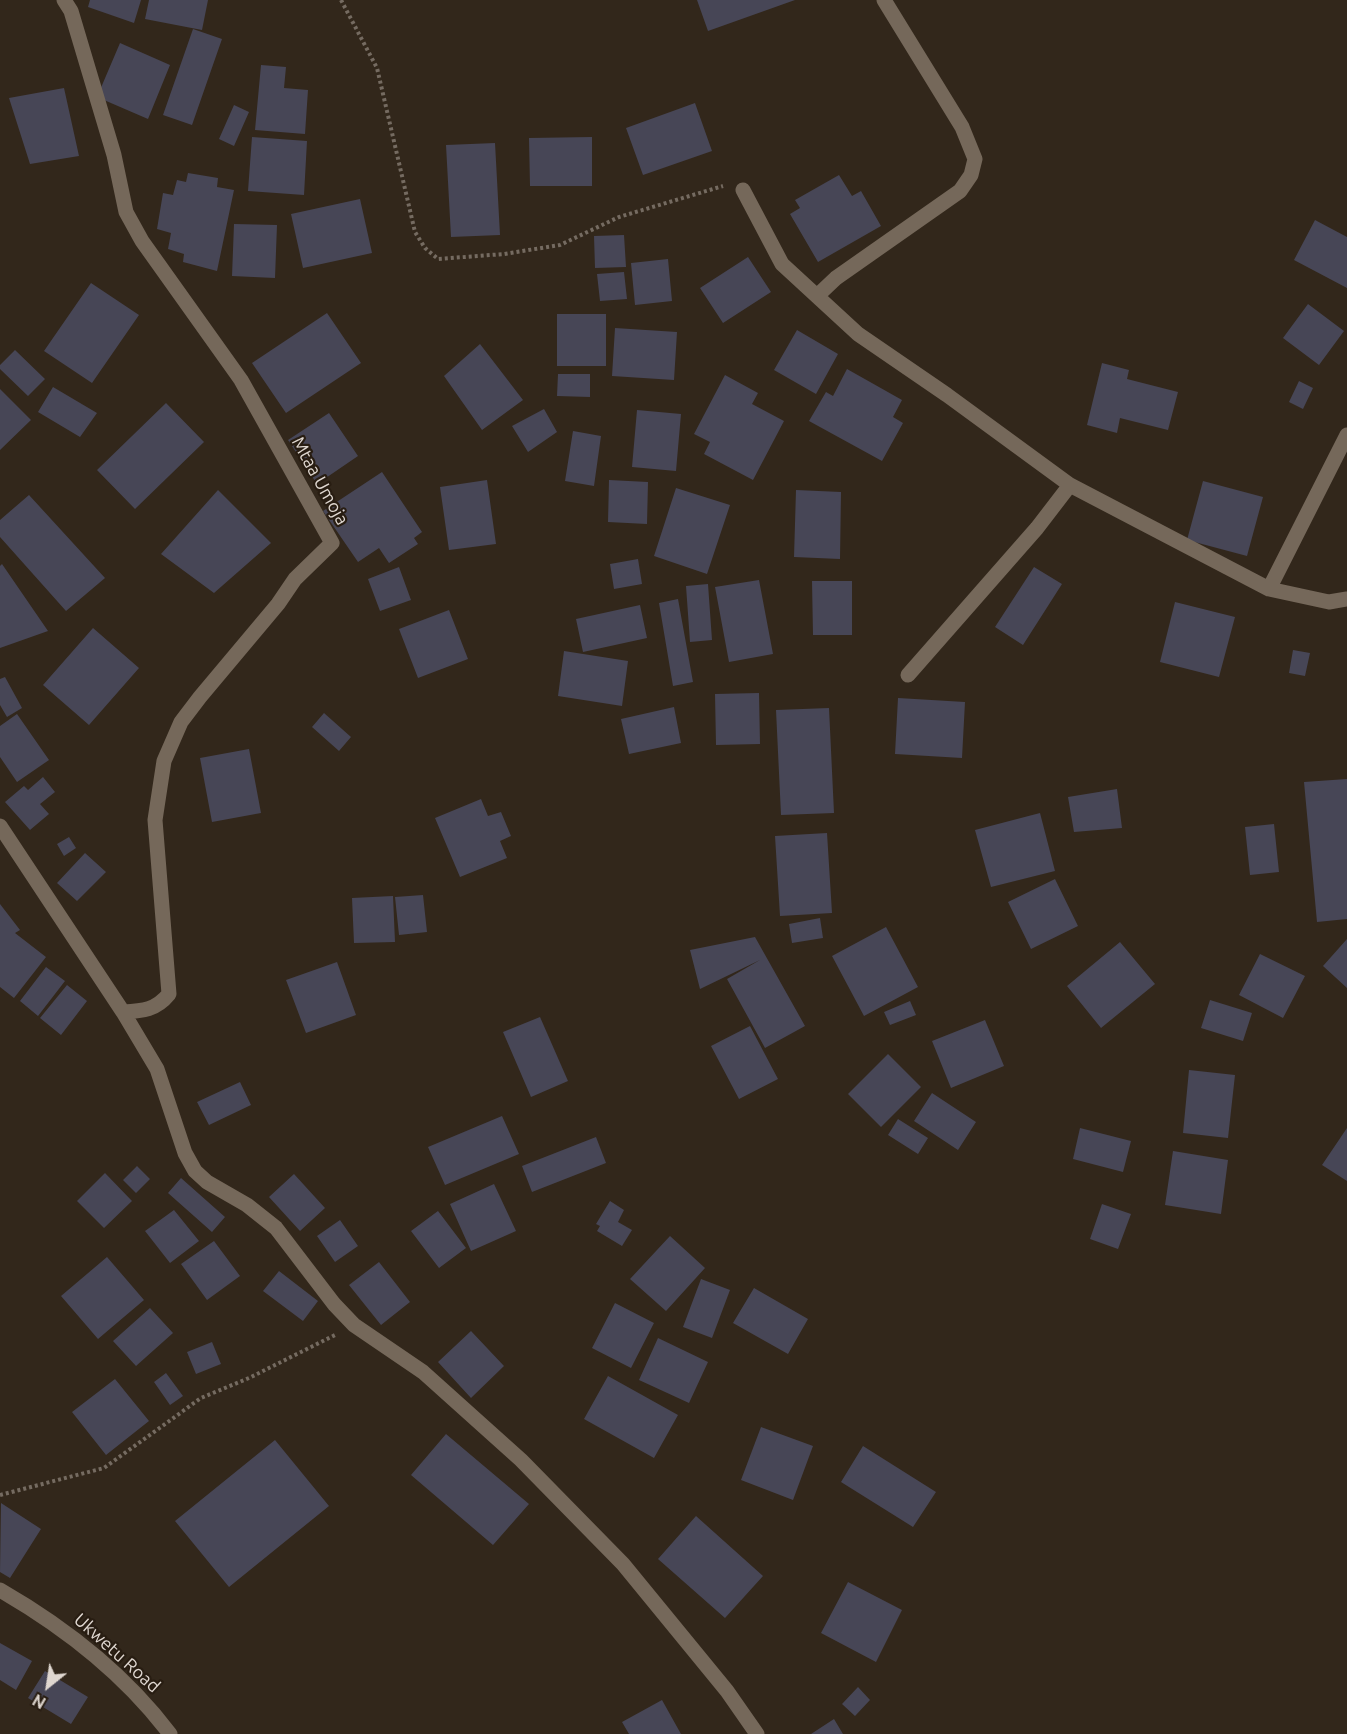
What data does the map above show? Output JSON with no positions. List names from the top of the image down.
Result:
{
  "streets": {
    "street": ["Mtaa Umoja", "Ukwetu Road"]
  },
  "north": "bottom left"
}
